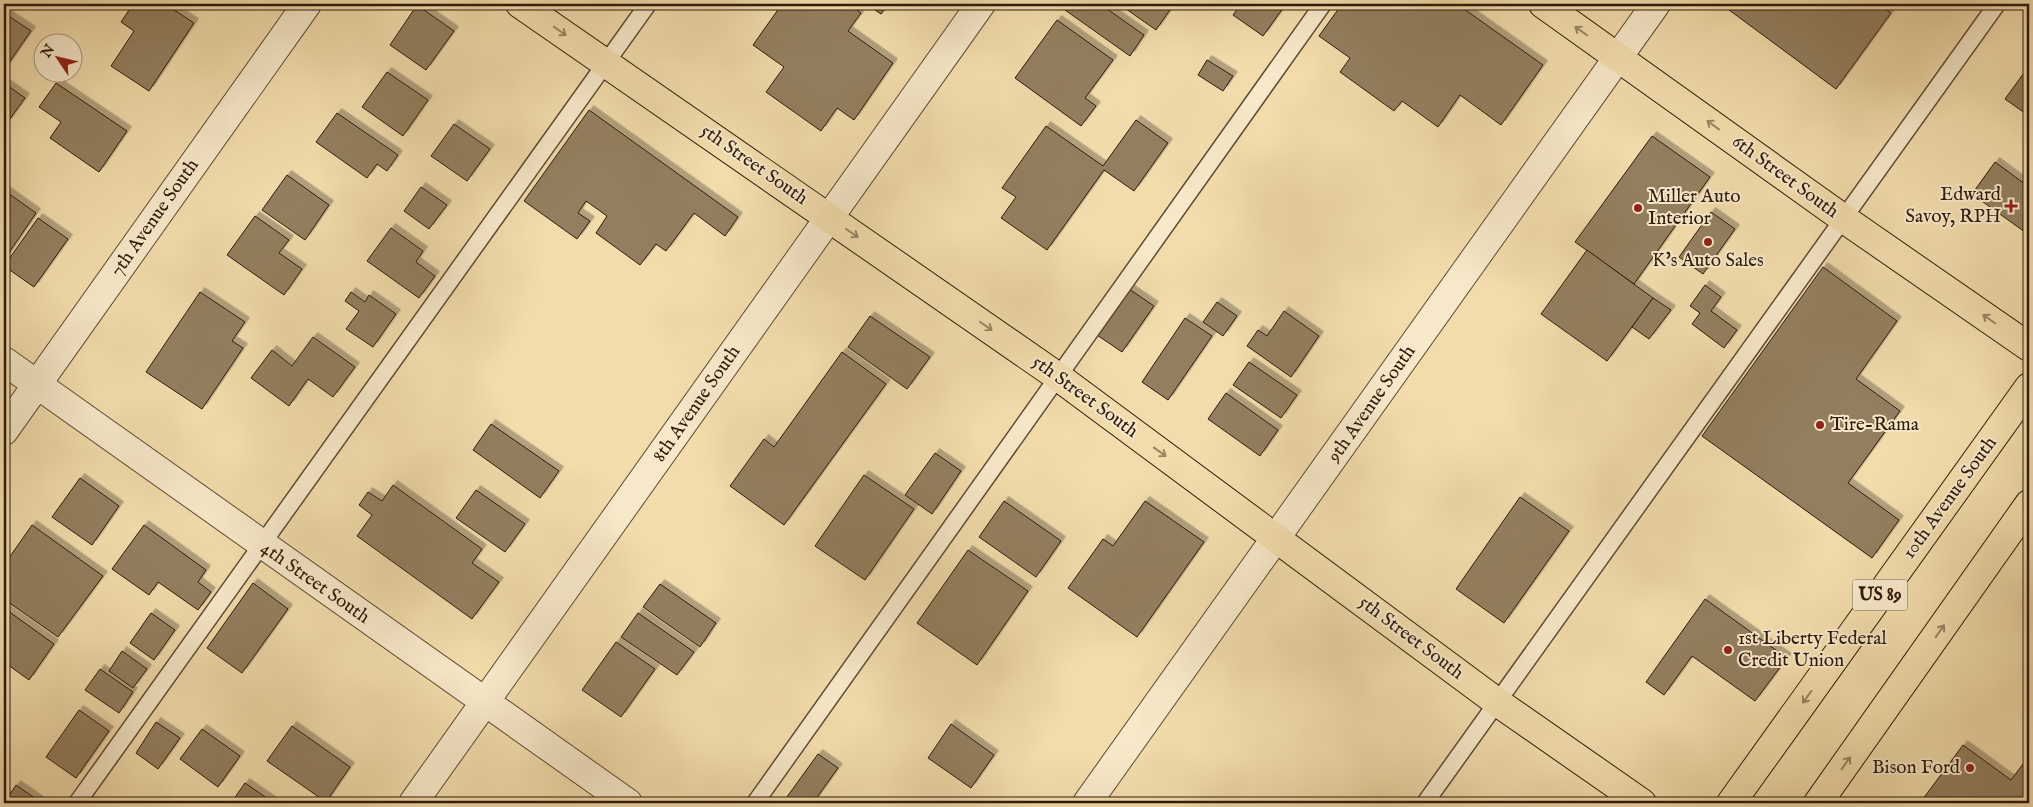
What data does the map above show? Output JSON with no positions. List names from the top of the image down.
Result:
{
  "streets": {
    "main road": [
      "5th Street South",
      "6th Street South",
      "10th Avenue South",
      "US 89"
    ],
    "street": [
      "7th Avenue South",
      "8th Avenue South",
      "9th Avenue South",
      "4th Street South"
    ]
  },
  "crossings": [
    ["5th Street South", "8th Avenue South"],
    ["5th Street South", "9th Avenue South"],
    ["6th Street South", "9th Avenue South"],
    ["7th Avenue South", "4th Street South"],
    ["8th Avenue South", "4th Street South"]
  ],
  "one_way": ["5th Street South", "6th Street South"],
  "places": {
    "health": ["Edward Savoy, RPH"],
    "other": [
      "Miller Auto Interior",
      "K's Auto Sales",
      "Tire-Rama",
      "1st Liberty Federal Credit Union",
      "Bison Ford"
    ]
  },
  "north": "top left"
}
